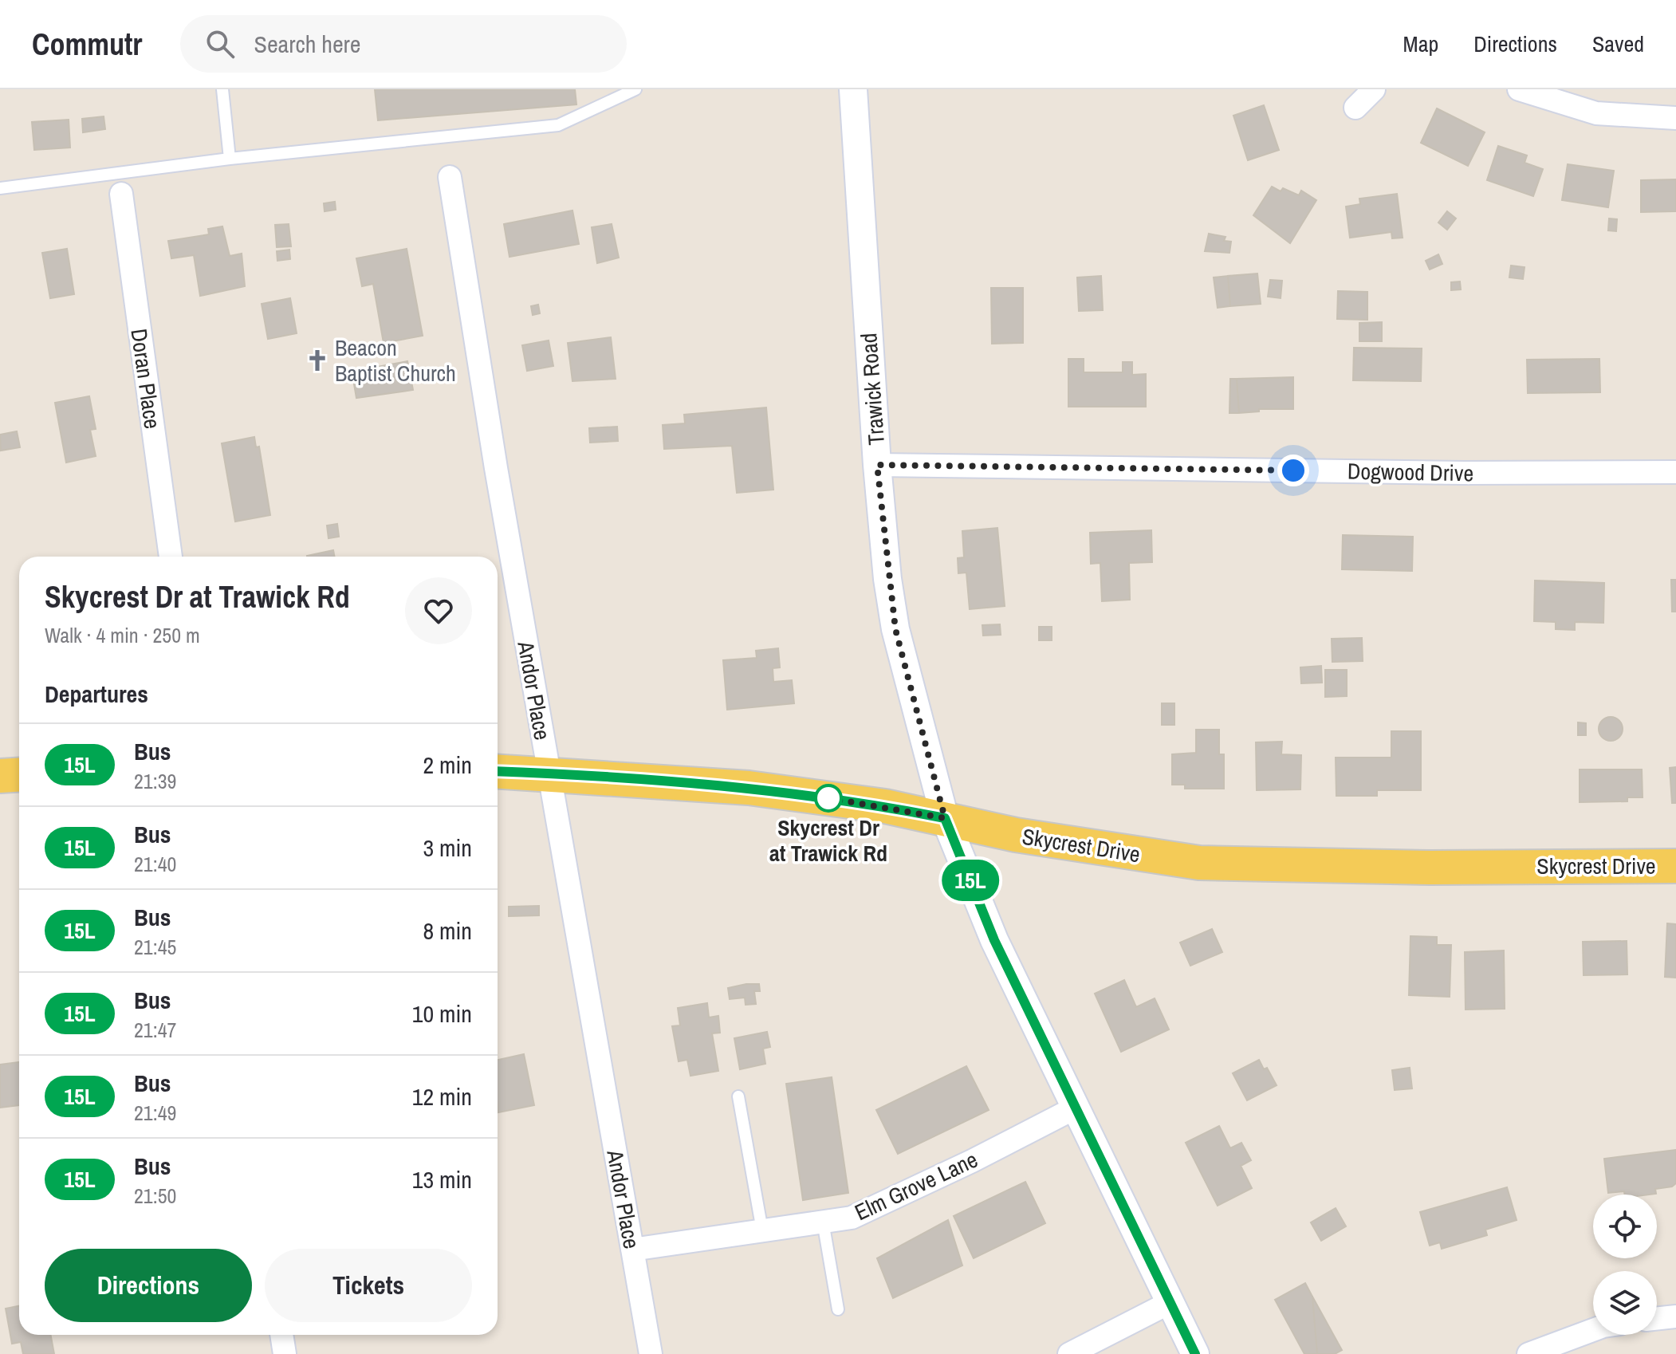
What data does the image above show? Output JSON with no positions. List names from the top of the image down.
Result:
{
  "streets": {
    "main road": ["Skycrest Drive"],
    "street": [
      "Doran Place",
      "Trawick Road",
      "Dogwood Drive",
      "Andor Place",
      "Elm Grove Lane"
    ]
  },
  "crossings": [
    ["Trawick Road", "Dogwood Drive"],
    ["Trawick Road", "Skycrest Drive"],
    ["Trawick Road", "Elm Grove Lane"],
    ["Andor Place", "Skycrest Drive"],
    ["Andor Place", "Elm Grove Lane"]
  ],
  "places": {
    "church": ["Beacon Baptist Church"],
    "other": ["Skycrest Dr at Trawick Rd"]
  },
  "lines": ["bus line 15L"],
  "page": {
    "header": "Commutr",
    "search": "Search here",
    "nav": ["Map", "Directions", "Saved"],
    "on_map": "15L",
    "heading": [
      ["Skycrest Dr at Trawick Rd", "Walk · 4 min · 250 m"],
      "Departures"
    ],
    "list": [
      {
        "mark": "15L",
        "name": "Bus",
        "note": "21:39",
        "value": "2 min"
      },
      {
        "mark": "15L",
        "name": "Bus",
        "note": "21:40",
        "value": "3 min"
      },
      {
        "mark": "15L",
        "name": "Bus",
        "note": "21:45",
        "value": "8 min"
      },
      {
        "mark": "15L",
        "name": "Bus",
        "note": "21:47",
        "value": "10 min"
      },
      {
        "mark": "15L",
        "name": "Bus",
        "note": "21:49",
        "value": "12 min"
      },
      {
        "mark": "15L",
        "name": "Bus",
        "note": "21:50",
        "value": "13 min"
      }
    ],
    "buttons": ["Directions", "Tickets"]
  }
}
